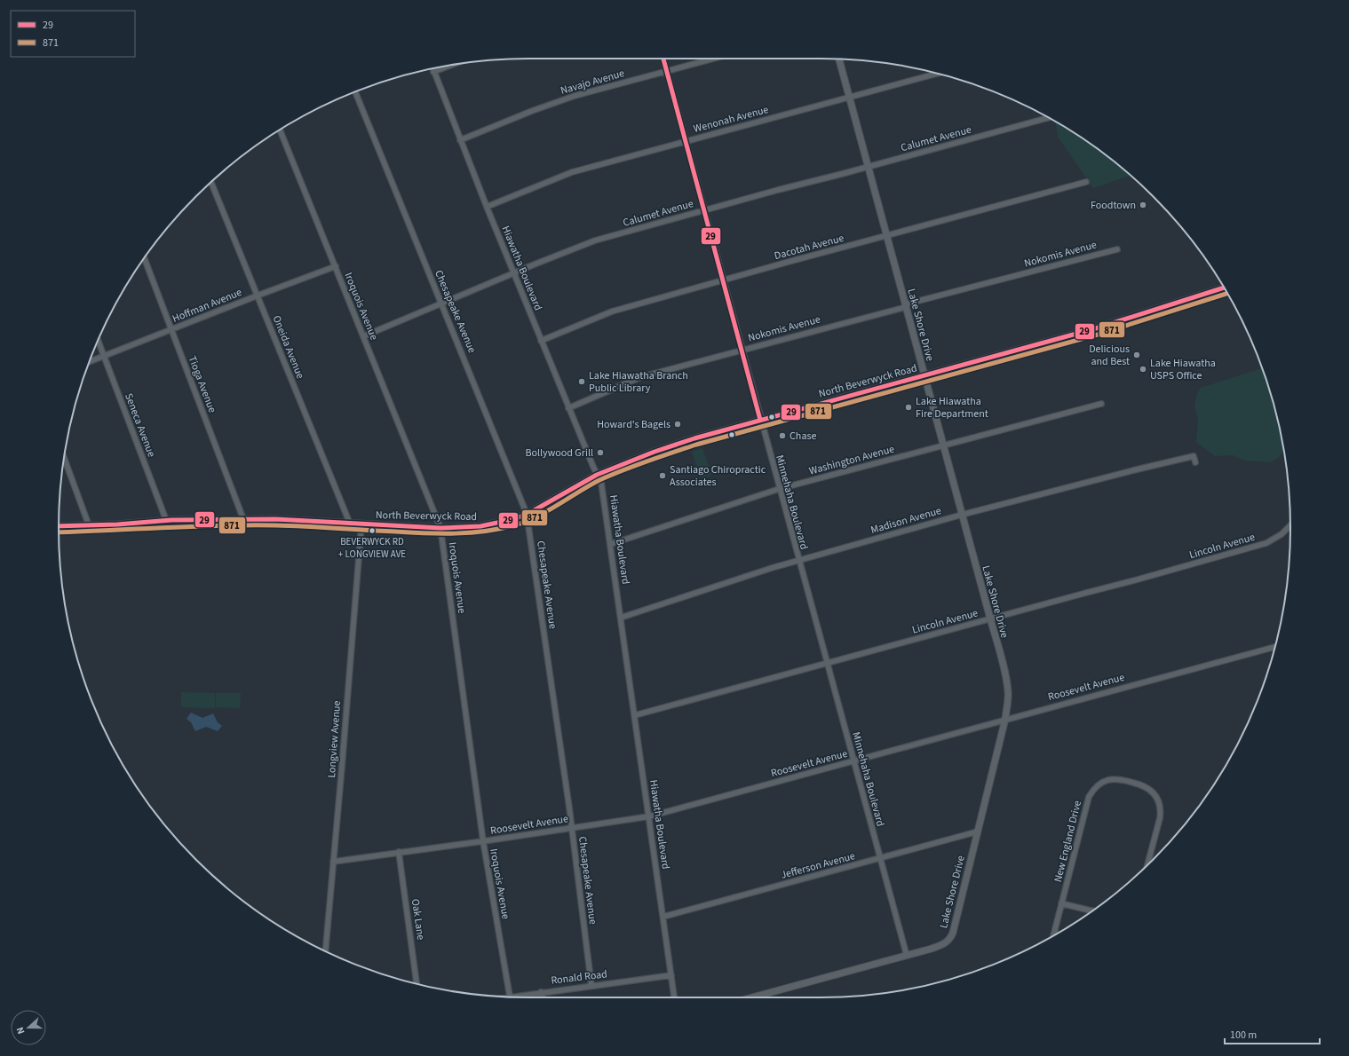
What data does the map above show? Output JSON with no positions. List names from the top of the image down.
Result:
{
  "streets": {
    "street": [
      "Navajo Avenue",
      "Wenonah Avenue",
      "Calumet Avenue",
      "Dacotah Avenue",
      "Nokomis Avenue",
      "Hiawatha Boulevard",
      "Hoffman Avenue",
      "Iroquois Avenue",
      "Chesapeake Avenue",
      "Lake Shore Drive",
      "Oneida Avenue",
      "North Beverwyck Road",
      "Tioga Avenue",
      "Seneca Avenue",
      "Washington Avenue",
      "Minnehaha Boulevard",
      "Madison Avenue",
      "Lincoln Avenue",
      "Roosevelt Avenue",
      "Longview Avenue",
      "New England Drive",
      "Jefferson Avenue",
      "Oak Lane",
      "Ronald Road"
    ]
  },
  "crossings": [
    ["Navajo Avenue", "Hiawatha Boulevard"],
    ["Navajo Avenue", "Minnehaha Boulevard"],
    ["Wenonah Avenue", "Hiawatha Boulevard"],
    ["Wenonah Avenue", "Lake Shore Drive"],
    ["Wenonah Avenue", "Minnehaha Boulevard"],
    ["Calumet Avenue", "Hiawatha Boulevard"],
    ["Calumet Avenue", "Iroquois Avenue"],
    ["Calumet Avenue", "Chesapeake Avenue"],
    ["Calumet Avenue", "Lake Shore Drive"],
    ["Calumet Avenue", "Minnehaha Boulevard"],
    ["Dacotah Avenue", "Hiawatha Boulevard"],
    ["Dacotah Avenue", "Lake Shore Drive"],
    ["Dacotah Avenue", "Minnehaha Boulevard"],
    ["Nokomis Avenue", "Hiawatha Boulevard"],
    ["Nokomis Avenue", "Lake Shore Drive"],
    ["Nokomis Avenue", "Minnehaha Boulevard"],
    ["Hiawatha Boulevard", "North Beverwyck Road"],
    ["Hiawatha Boulevard", "Washington Avenue"],
    ["Hiawatha Boulevard", "Madison Avenue"],
    ["Hiawatha Boulevard", "Lincoln Avenue"],
    ["Hiawatha Boulevard", "Roosevelt Avenue"],
    ["Hiawatha Boulevard", "Jefferson Avenue"],
    ["Hiawatha Boulevard", "Ronald Road"],
    ["Hoffman Avenue", "Iroquois Avenue"],
    ["Hoffman Avenue", "Oneida Avenue"],
    ["Hoffman Avenue", "Tioga Avenue"],
    ["Hoffman Avenue", "Seneca Avenue"],
    ["Iroquois Avenue", "North Beverwyck Road"],
    ["Iroquois Avenue", "Roosevelt Avenue"],
    ["Iroquois Avenue", "Ronald Road"],
    ["Chesapeake Avenue", "North Beverwyck Road"],
    ["Chesapeake Avenue", "Roosevelt Avenue"],
    ["Chesapeake Avenue", "Ronald Road"],
    ["Lake Shore Drive", "North Beverwyck Road"],
    ["Lake Shore Drive", "Washington Avenue"],
    ["Lake Shore Drive", "Minnehaha Boulevard"],
    ["Lake Shore Drive", "Madison Avenue"],
    ["Lake Shore Drive", "Lincoln Avenue"],
    ["Lake Shore Drive", "Roosevelt Avenue"],
    ["Lake Shore Drive", "Jefferson Avenue"],
    ["Oneida Avenue", "North Beverwyck Road"],
    ["North Beverwyck Road", "Tioga Avenue"],
    ["North Beverwyck Road", "Seneca Avenue"],
    ["North Beverwyck Road", "Minnehaha Boulevard"],
    ["North Beverwyck Road", "Longview Avenue"],
    ["Washington Avenue", "Minnehaha Boulevard"],
    ["Minnehaha Boulevard", "Madison Avenue"],
    ["Minnehaha Boulevard", "Lincoln Avenue"],
    ["Minnehaha Boulevard", "Roosevelt Avenue"],
    ["Minnehaha Boulevard", "Jefferson Avenue"],
    ["Roosevelt Avenue", "Longview Avenue"],
    ["Roosevelt Avenue", "Oak Lane"]
  ],
  "places": [
    "Foodtown",
    "Delicious and Best",
    "Lake Hiawatha USPS Office",
    "Lake Hiawatha Branch Public Library",
    "Lake Hiawatha Fire Department",
    "Howard's Bagels",
    "Chase",
    "Bollywood Grill",
    "Santiago Chiropractic Associates",
    "BEVERWYCK RD + LONGVIEW AVE"
  ],
  "lines": ["transit line 29", "transit line 871"],
  "legend": ["29", "871"],
  "scale_bar": "100 m",
  "north": "left"
}
